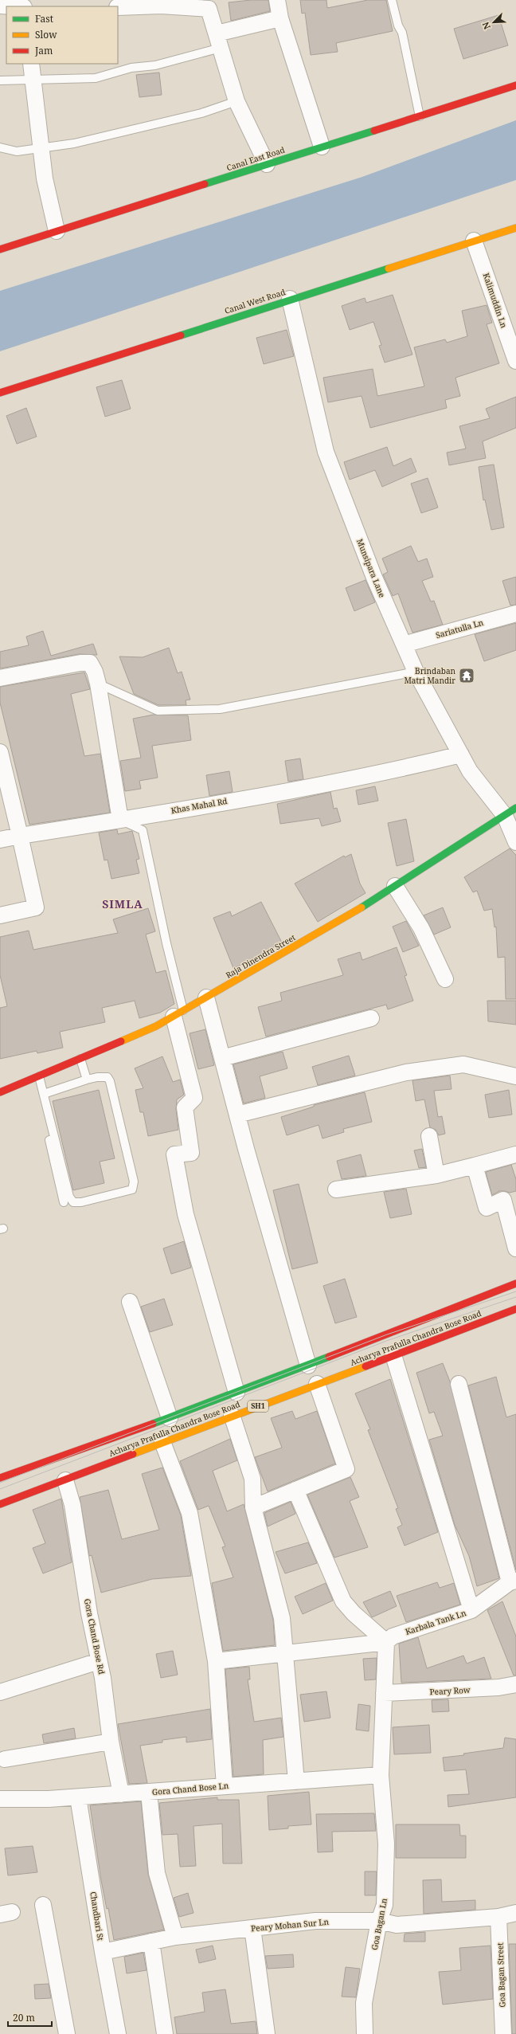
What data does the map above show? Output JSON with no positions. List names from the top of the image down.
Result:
{
  "streets": {
    "main road": [
      "Canal East Road",
      "Canal West Road",
      "Raja Dinendra Street",
      "Acharya Prafulla Chandra Bose Road",
      "SH1"
    ],
    "street": [
      "Kalimuddin Ln",
      "Munsipara Lane",
      "Sariatulla Ln",
      "Khas Mahal Rd",
      "Karbala Tank Ln",
      "Gora Chand Bose Rd",
      "Peary Row",
      "Gora Chand Bose Ln",
      "Chandbari St",
      "Goa Bagan Ln",
      "Peary Mohan Sur Ln",
      "Goa Bagan Street"
    ]
  },
  "crossings": [
    ["Kalimuddin Ln", "Canal West Road"],
    ["Canal West Road", "Munsipara Lane"],
    ["Munsipara Lane", "Sariatulla Ln"],
    ["Munsipara Lane", "Khas Mahal Rd"],
    ["Munsipara Lane", "Raja Dinendra Street"],
    ["Acharya Prafulla Chandra Bose Road", "Gora Chand Bose Rd"],
    ["Karbala Tank Ln", "Goa Bagan Ln"],
    ["Gora Chand Bose Rd", "Gora Chand Bose Ln"],
    ["Peary Row", "Goa Bagan Ln"],
    ["Gora Chand Bose Ln", "Chandbari St"],
    ["Gora Chand Bose Ln", "Goa Bagan Ln"],
    ["Chandbari St", "Peary Mohan Sur Ln"],
    ["Goa Bagan Ln", "Peary Mohan Sur Ln"],
    ["Peary Mohan Sur Ln", "Goa Bagan Street"]
  ],
  "districts": ["SIMLA"],
  "places": {
    "temple": ["Brindaban Matri Mandir"]
  },
  "legend": ["Fast", "Slow", "Jam"],
  "scale_bar": "20 m",
  "north": "bottom left"
}
